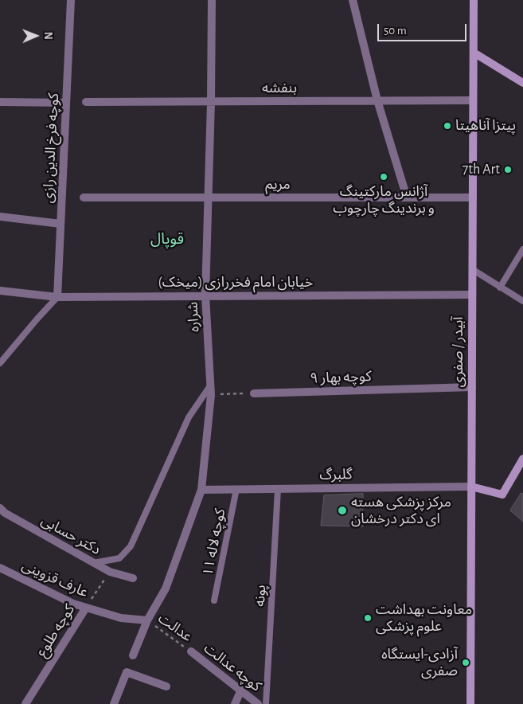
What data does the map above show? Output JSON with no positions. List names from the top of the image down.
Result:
{
  "streets": {
    "main road": ["آبیدر / صفری"],
    "street": [
      "بنفشه",
      "کوچه فرخ الدین رازی",
      "مریم",
      "خیابان امام فخررازی (میخک)",
      "شراره",
      "کوچه بهار ۹",
      "گلبرگ",
      "دکتر حسابی",
      "عارف قزوینی",
      "کوچه طلوع",
      "کوچه عدالت"
    ],
    "lane": ["کوچه لاله ۱۱", "پونه"],
    "path": ["عدالت"]
  },
  "crossings": [
    ["بنفشه", "شراره"],
    ["بنفشه", "آبیدر / صفری"],
    ["کوچه فرخ الدین رازی", "خیابان امام فخررازی (میخک)"],
    ["مریم", "شراره"],
    ["مریم", "آبیدر / صفری"],
    ["خیابان امام فخررازی (میخک)", "شراره"],
    ["خیابان امام فخررازی (میخک)", "آبیدر / صفری"],
    ["شراره", "گلبرگ"],
    ["شراره", "عارف قزوینی"],
    ["شراره", "عدالت"],
    ["آبیدر / صفری", "کوچه بهار ۹"],
    ["آبیدر / صفری", "گلبرگ"],
    ["گلبرگ", "کوچه لاله ۱۱"],
    ["گلبرگ", "پونه"],
    ["دکتر حسابی", "کوچه طلوع"],
    ["عارف قزوینی", "عدالت"],
    ["عارف قزوینی", "کوچه طلوع"],
    ["عدالت", "کوچه عدالت"]
  ],
  "districts": ["قوپال"],
  "places": [
    "پیتزا آناهیتا",
    "7th Art",
    "آژانس مارکتینگ و برندینگ چارچوب",
    "مرکز پزشکی هسته ای دکتر درخشان",
    "معاونت بهداشت علوم پزشکی",
    "آزادی-ایستگاه صفری"
  ],
  "scale_bar": "50 m",
  "north": "right"
}
